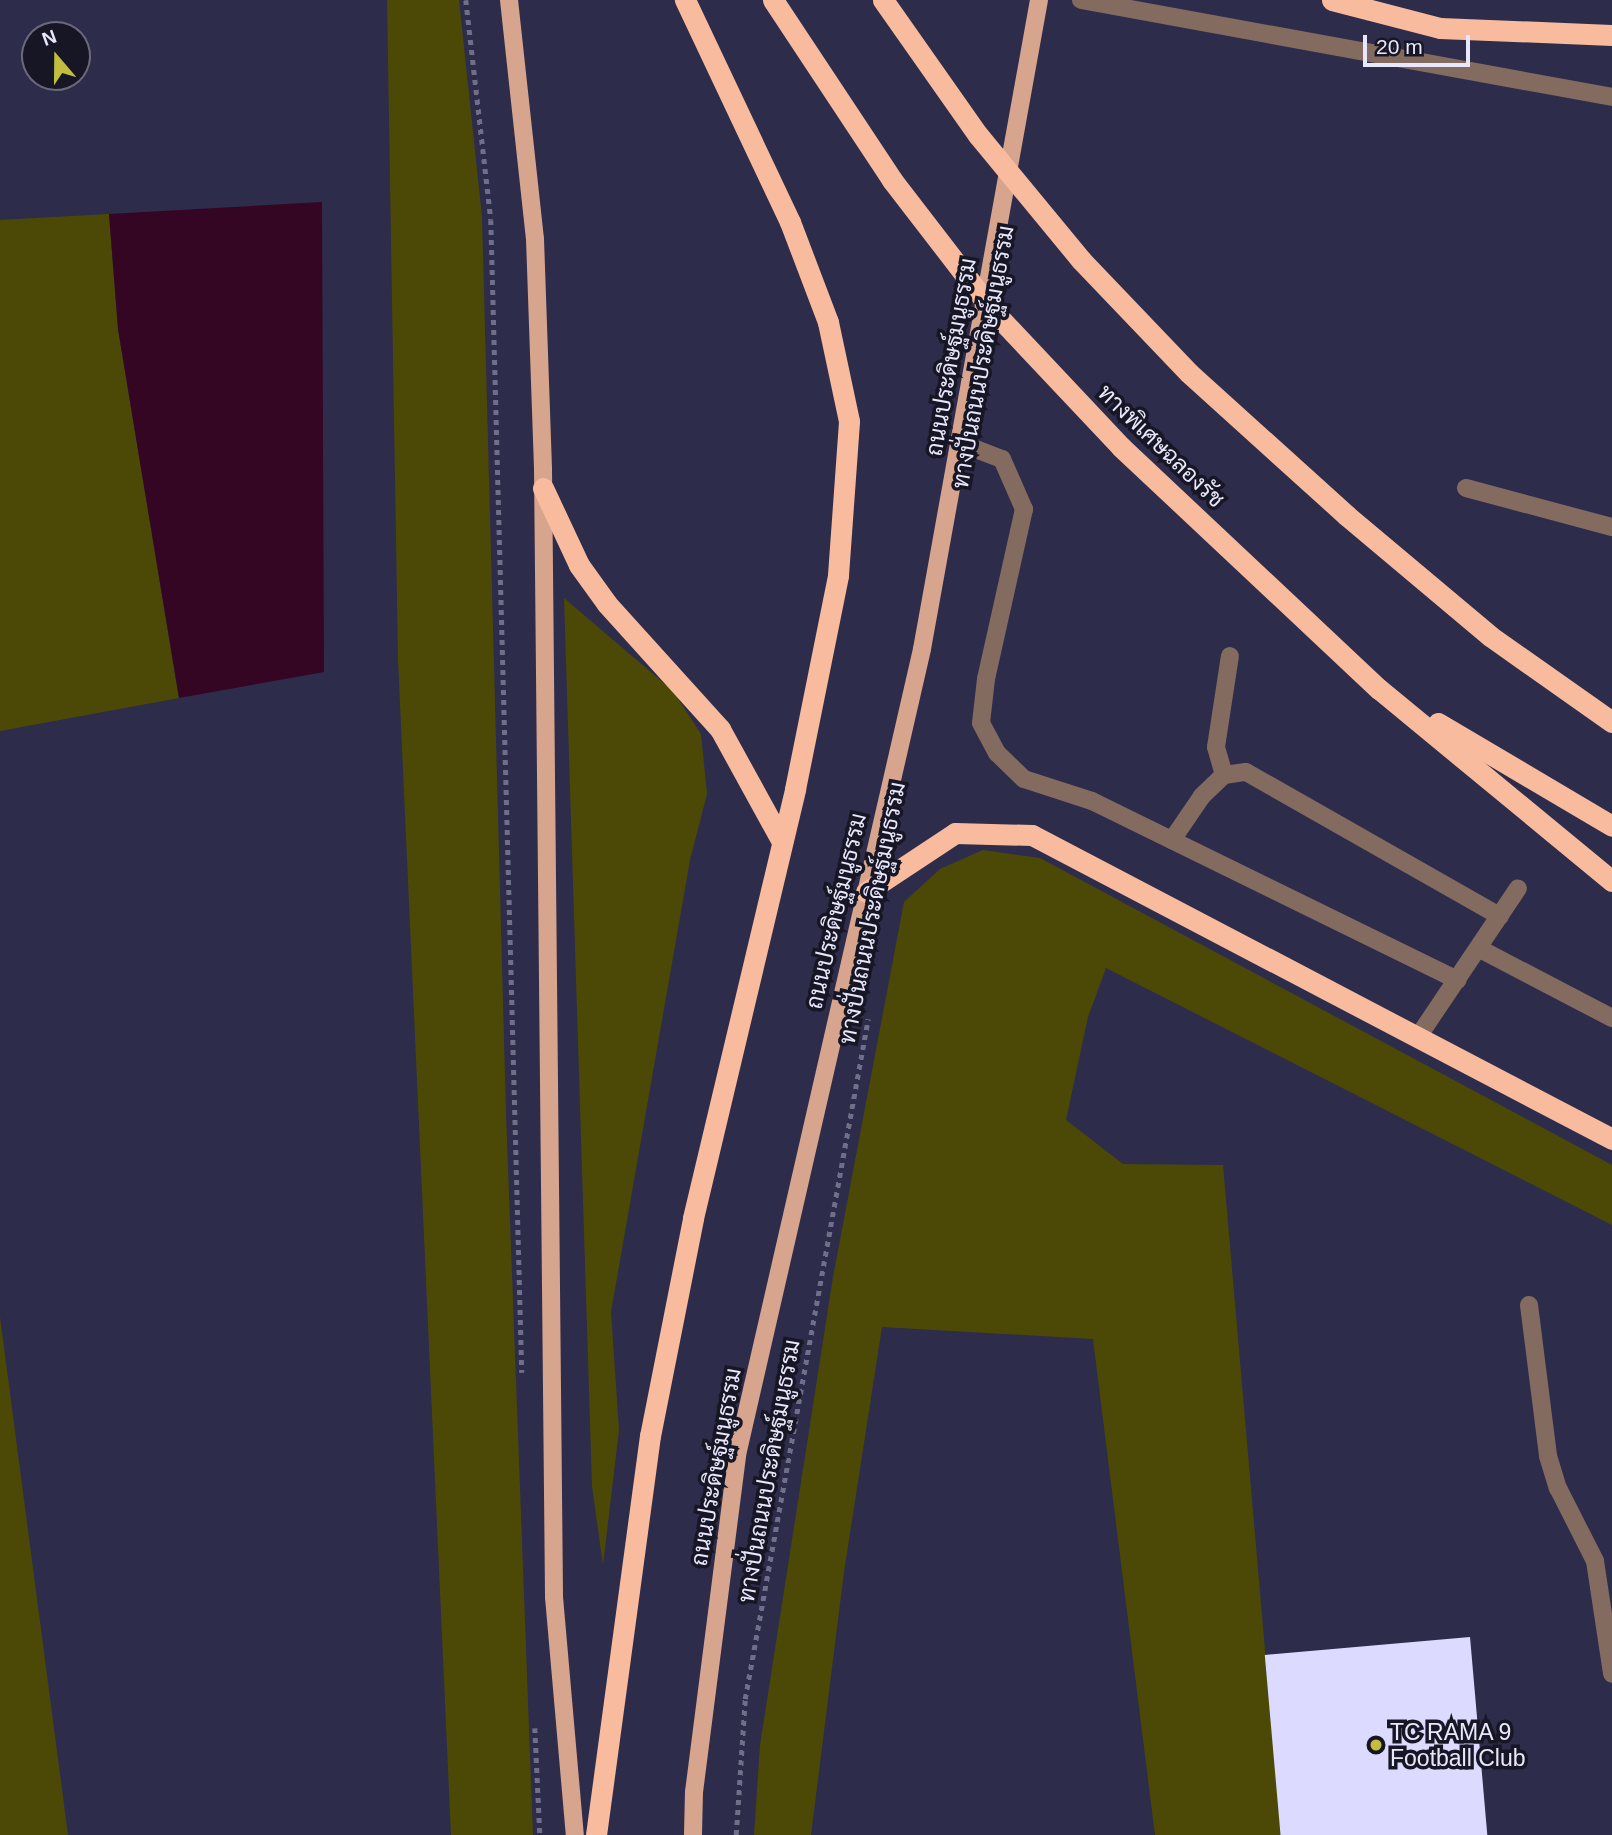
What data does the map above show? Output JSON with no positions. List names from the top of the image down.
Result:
{
  "streets": {
    "highway": ["ทางพิเศษฉลองรัช"],
    "main road": ["ถนนประดิษฐ์มนูธรรม"],
    "path": ["ทางปั่นถนนประดิษฐ์มนูธรรม"]
  },
  "places": ["TC RAMA 9 Football Club"],
  "scale_bar": "20 m",
  "north": "top"
}
